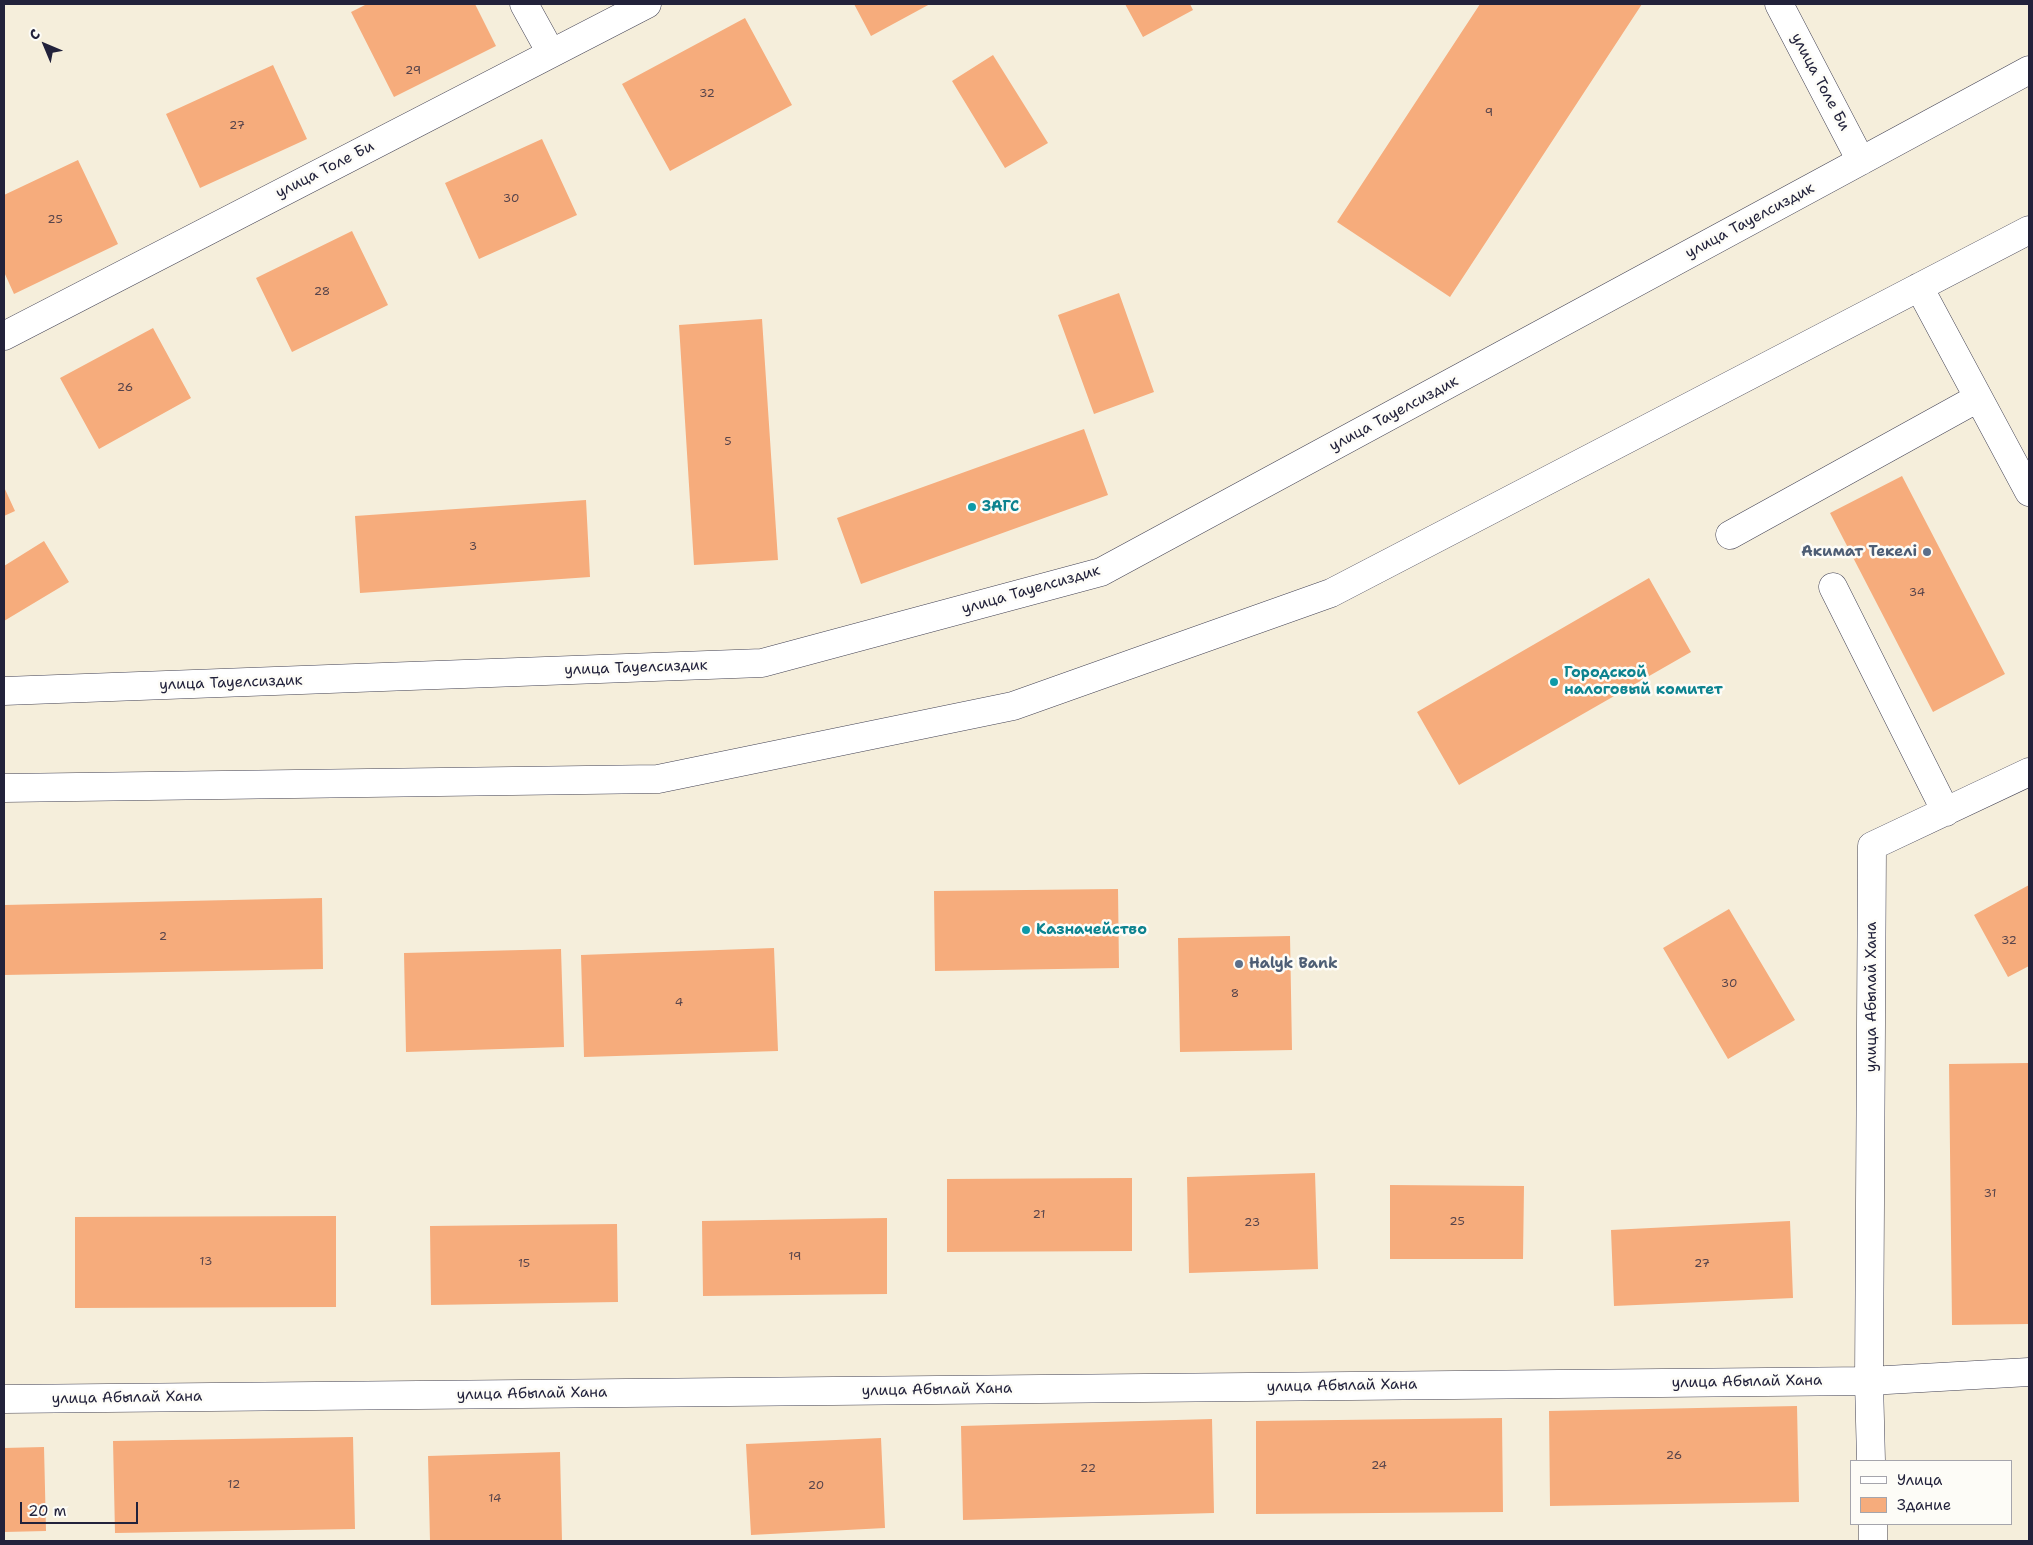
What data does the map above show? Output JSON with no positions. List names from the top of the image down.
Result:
{
  "streets": {
    "street": ["улица Толе Би", "улица Тауелсиздик", "улица Абылай Хана"]
  },
  "crossings": [
    ["улица Толе Би", "улица Тауелсиздик"]
  ],
  "places": [
    "ЗАГС",
    "Акимат Текелі",
    "Городской налоговый комитет",
    "Казначейство",
    "Halyk Bank"
  ],
  "house_numbers": [
    "29",
    "32",
    "9",
    "27",
    "30",
    "25",
    "28",
    "26",
    "5",
    "3",
    "34",
    "2",
    "32",
    "30",
    "8",
    "4",
    "31",
    "21",
    "25",
    "23",
    "19",
    "13",
    "15",
    "27",
    "26",
    "24",
    "22",
    "12",
    "20",
    "14"
  ],
  "legend": ["Улица", "Здание"],
  "scale_bar": "20 m",
  "north": "top left"
}
